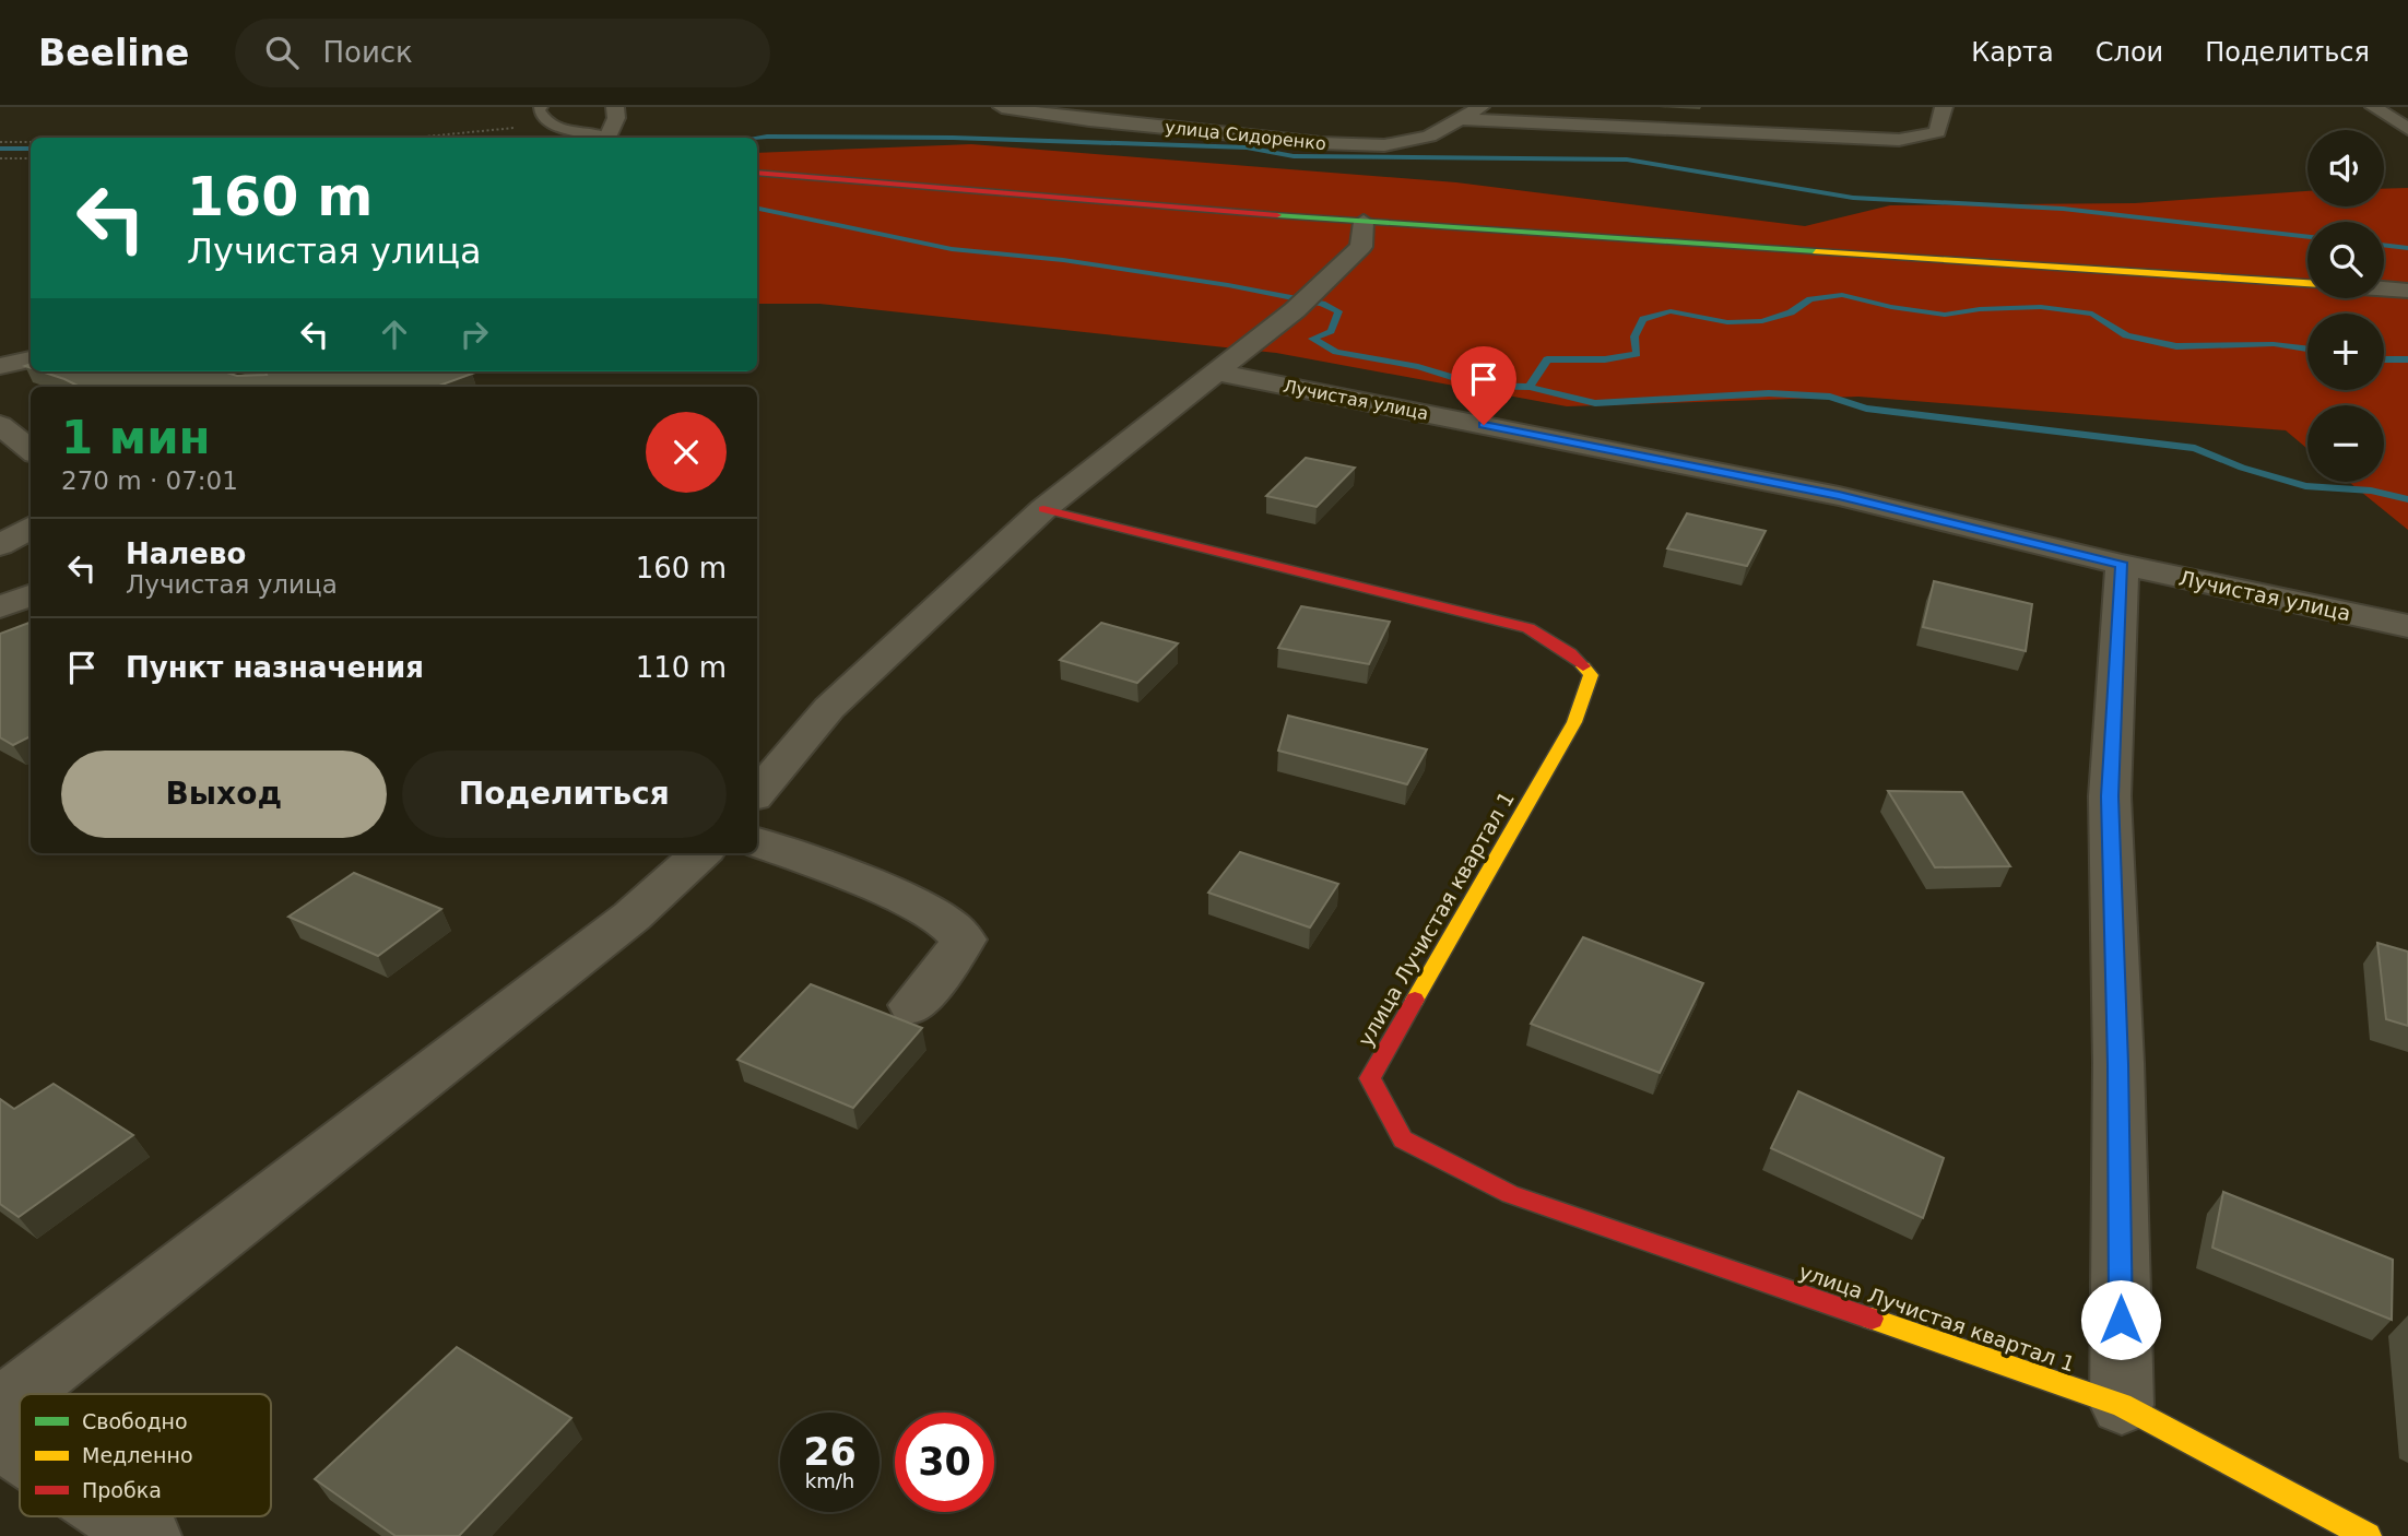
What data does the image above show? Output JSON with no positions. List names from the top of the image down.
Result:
{
  "streets": {
    "street": ["улица Сидоренко", "Лучистая улица", "улица Лучистая квартал 1"]
  },
  "legend": ["Свободно", "Медленно", "Пробка"],
  "page": {
    "header": "Beeline",
    "search": "Поиск",
    "nav": ["Карта", "Слои", "Поделиться"],
    "map_buttons": ["+", "−"],
    "turn": ["160 m", "Лучистая улица"],
    "heading": ["1 мин", "270 m · 07:01"],
    "list": [
      {
        "name": "Налево",
        "note": "Лучистая улица",
        "value": "160 m"
      },
      {
        "name": "Пункт назначения",
        "value": "110 m"
      }
    ],
    "buttons": ["Выход", "Поделиться"],
    "speed": "26 km/h",
    "limit": "30"
  }
}
